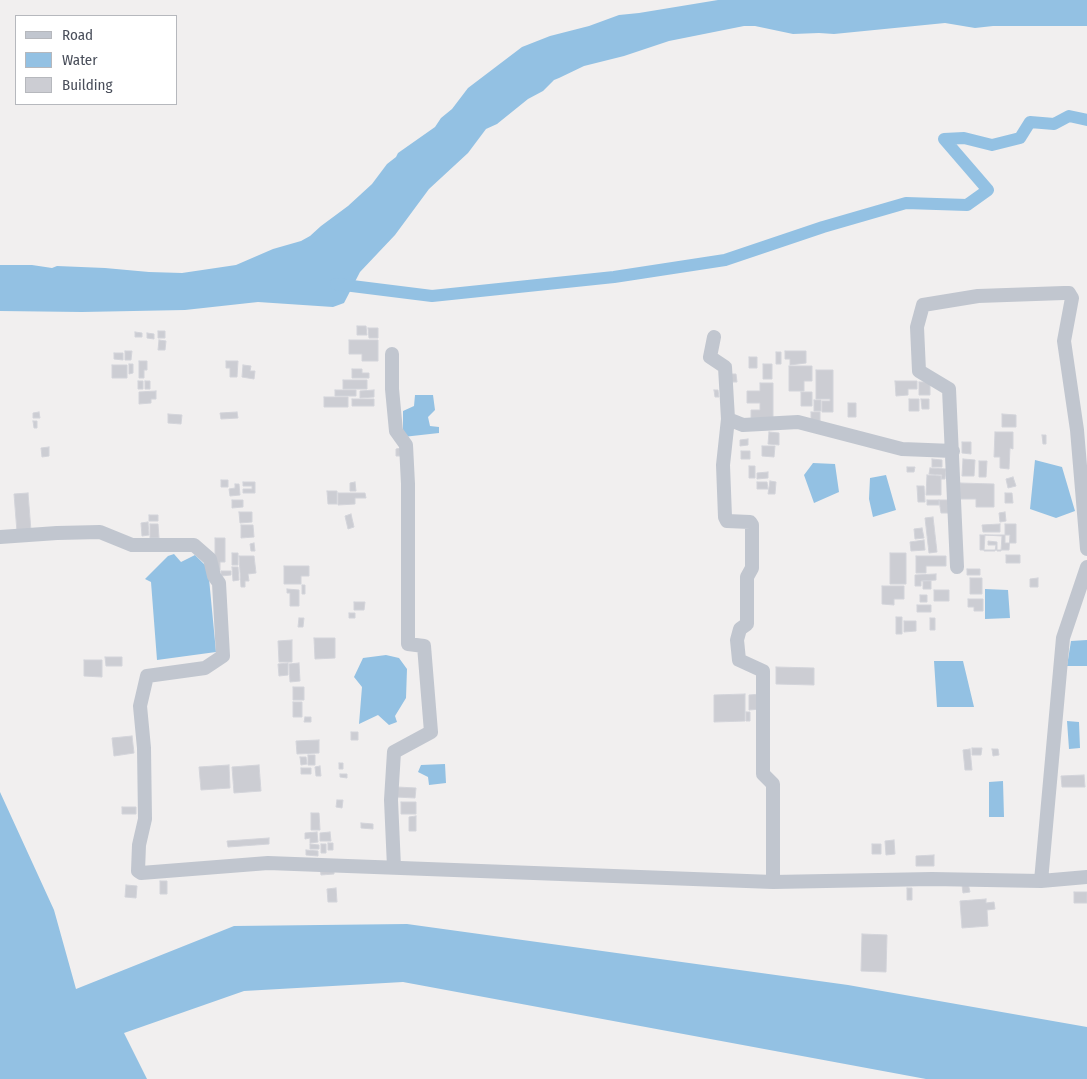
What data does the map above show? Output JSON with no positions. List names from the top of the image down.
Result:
{
  "legend": ["Road", "Water", "Building"]
}
